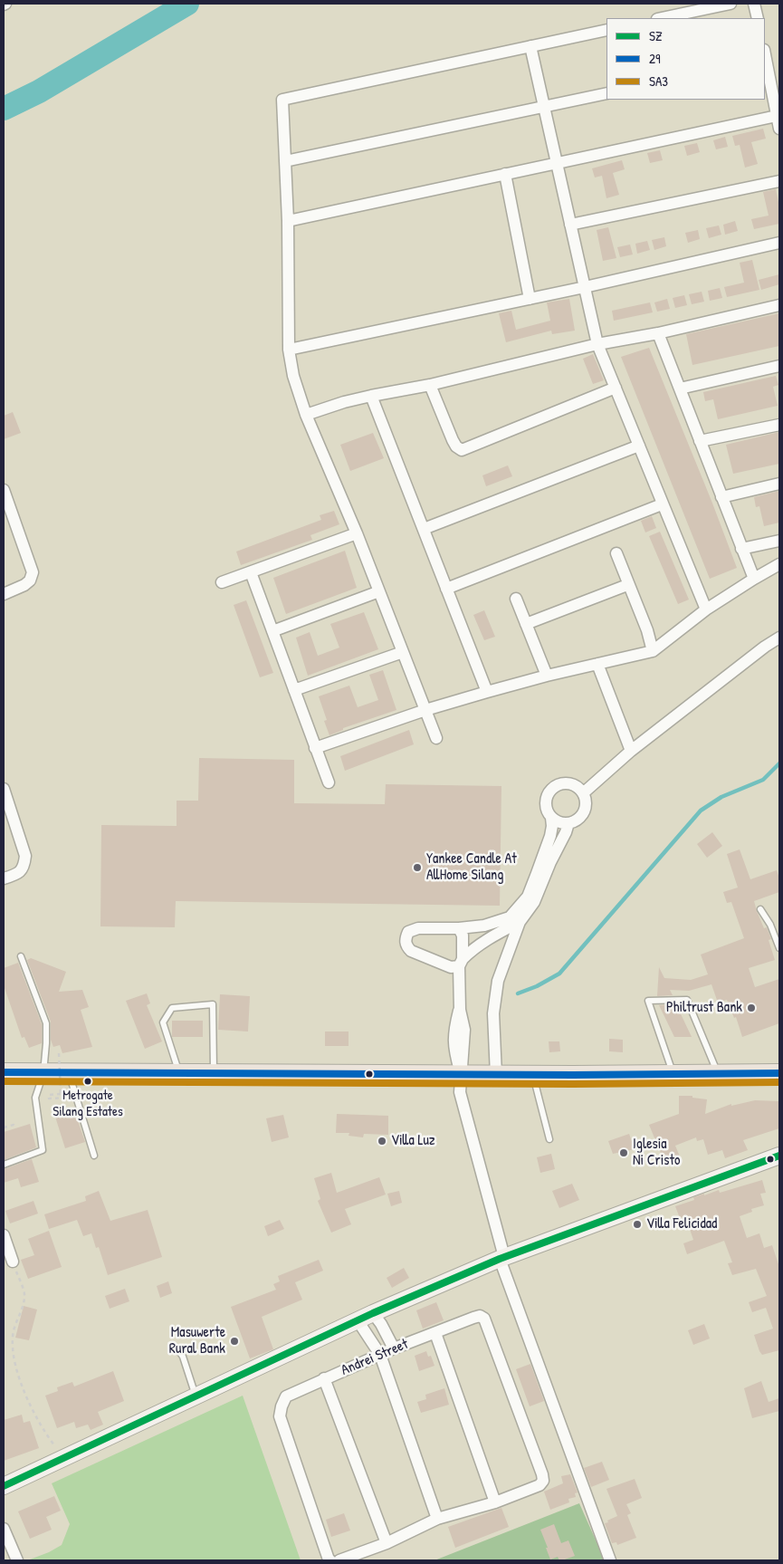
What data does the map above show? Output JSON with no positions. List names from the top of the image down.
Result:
{
  "streets": {
    "street": ["Andrei Street"]
  },
  "places": [
    "Yankee Candle At AllHome Silang",
    "Philtrust Bank",
    "Metrogate Silang Estates",
    "Villa Luz",
    "Iglesia Ni Cristo",
    "Villa Felicidad",
    "Masuwerte Rural Bank"
  ],
  "lines": ["transit line 29", "transit line SA3", "transit line SZ"],
  "legend": ["SZ", "29", "SA3"]
}
